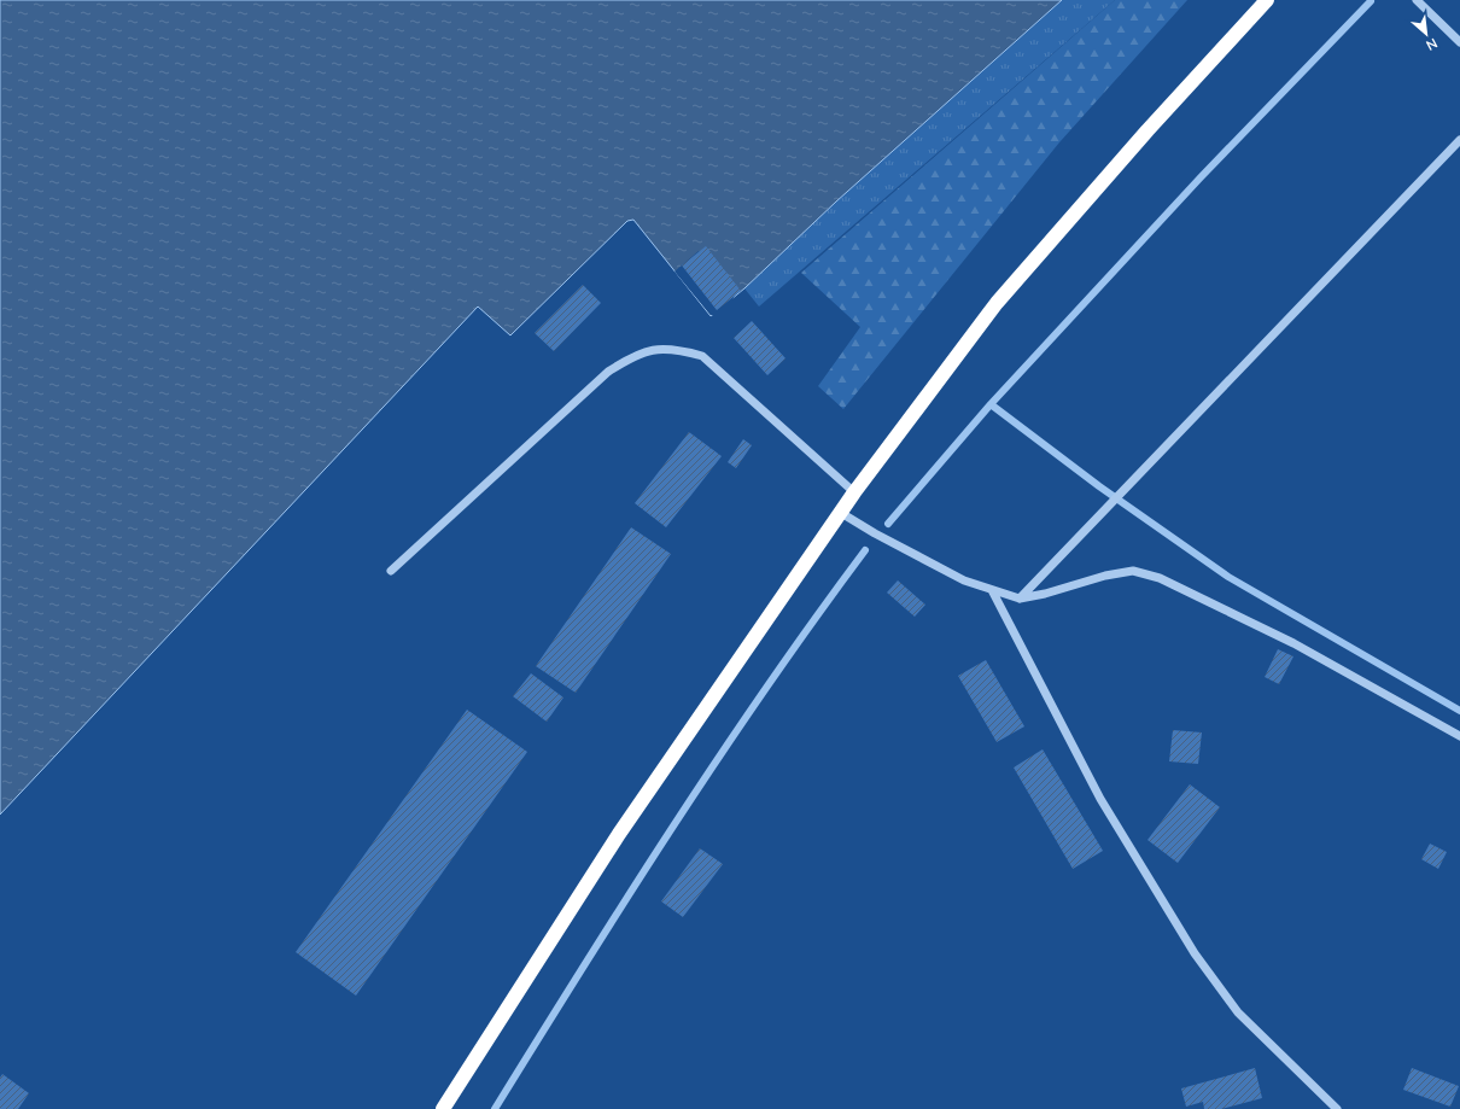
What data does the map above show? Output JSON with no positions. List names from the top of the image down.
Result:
{
  "north": "bottom right"
}
